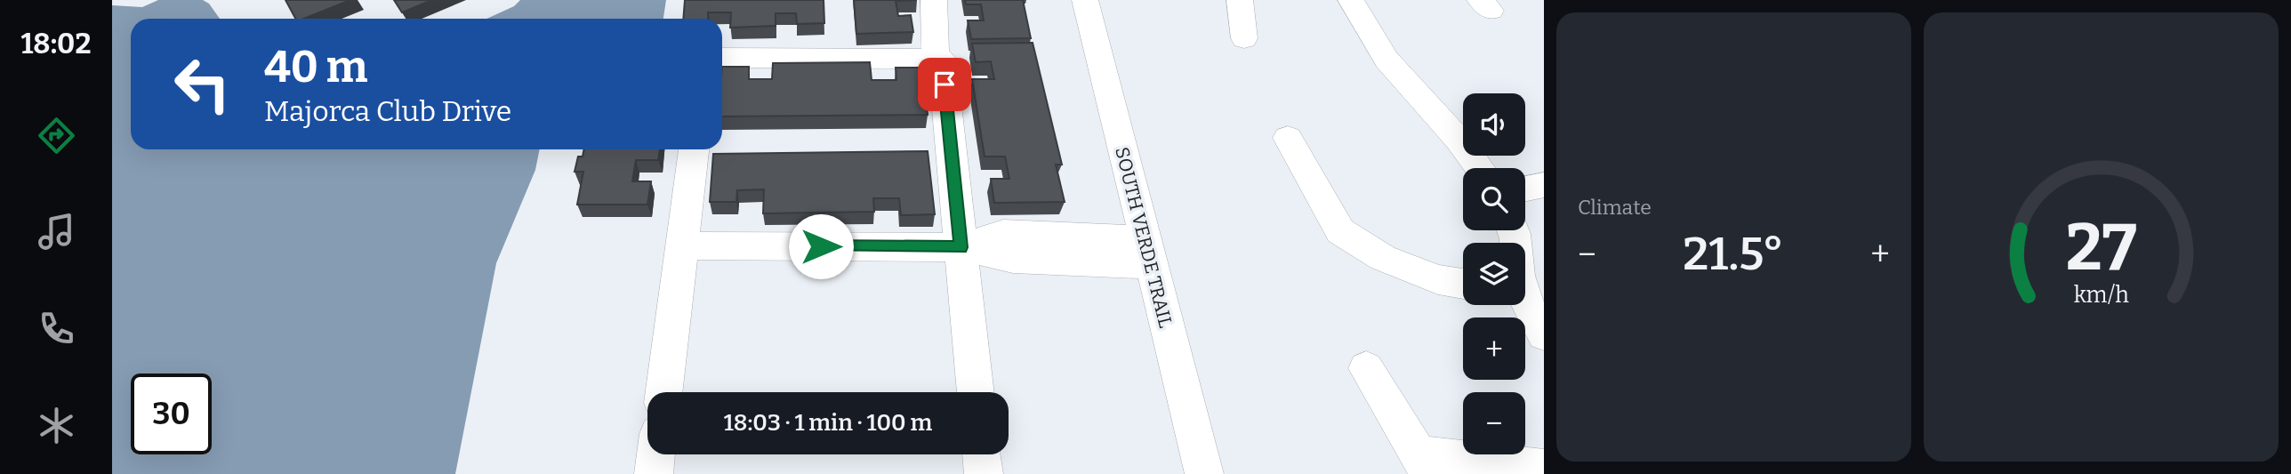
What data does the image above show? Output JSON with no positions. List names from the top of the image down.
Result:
{
  "streets": {
    "street": ["SOUTH VERDE TRAIL"]
  },
  "page": {
    "tabs": "18:02",
    "tile": "Climate",
    "turn": ["40 m", "Majorca Club Drive"],
    "map_buttons": ["+", "−"],
    "heat": ["−", "21.5°", "+"],
    "limit": "30",
    "trip": "18:03 · 1 min · 100 m",
    "gauge": ["27", "km/h"]
  }
}
